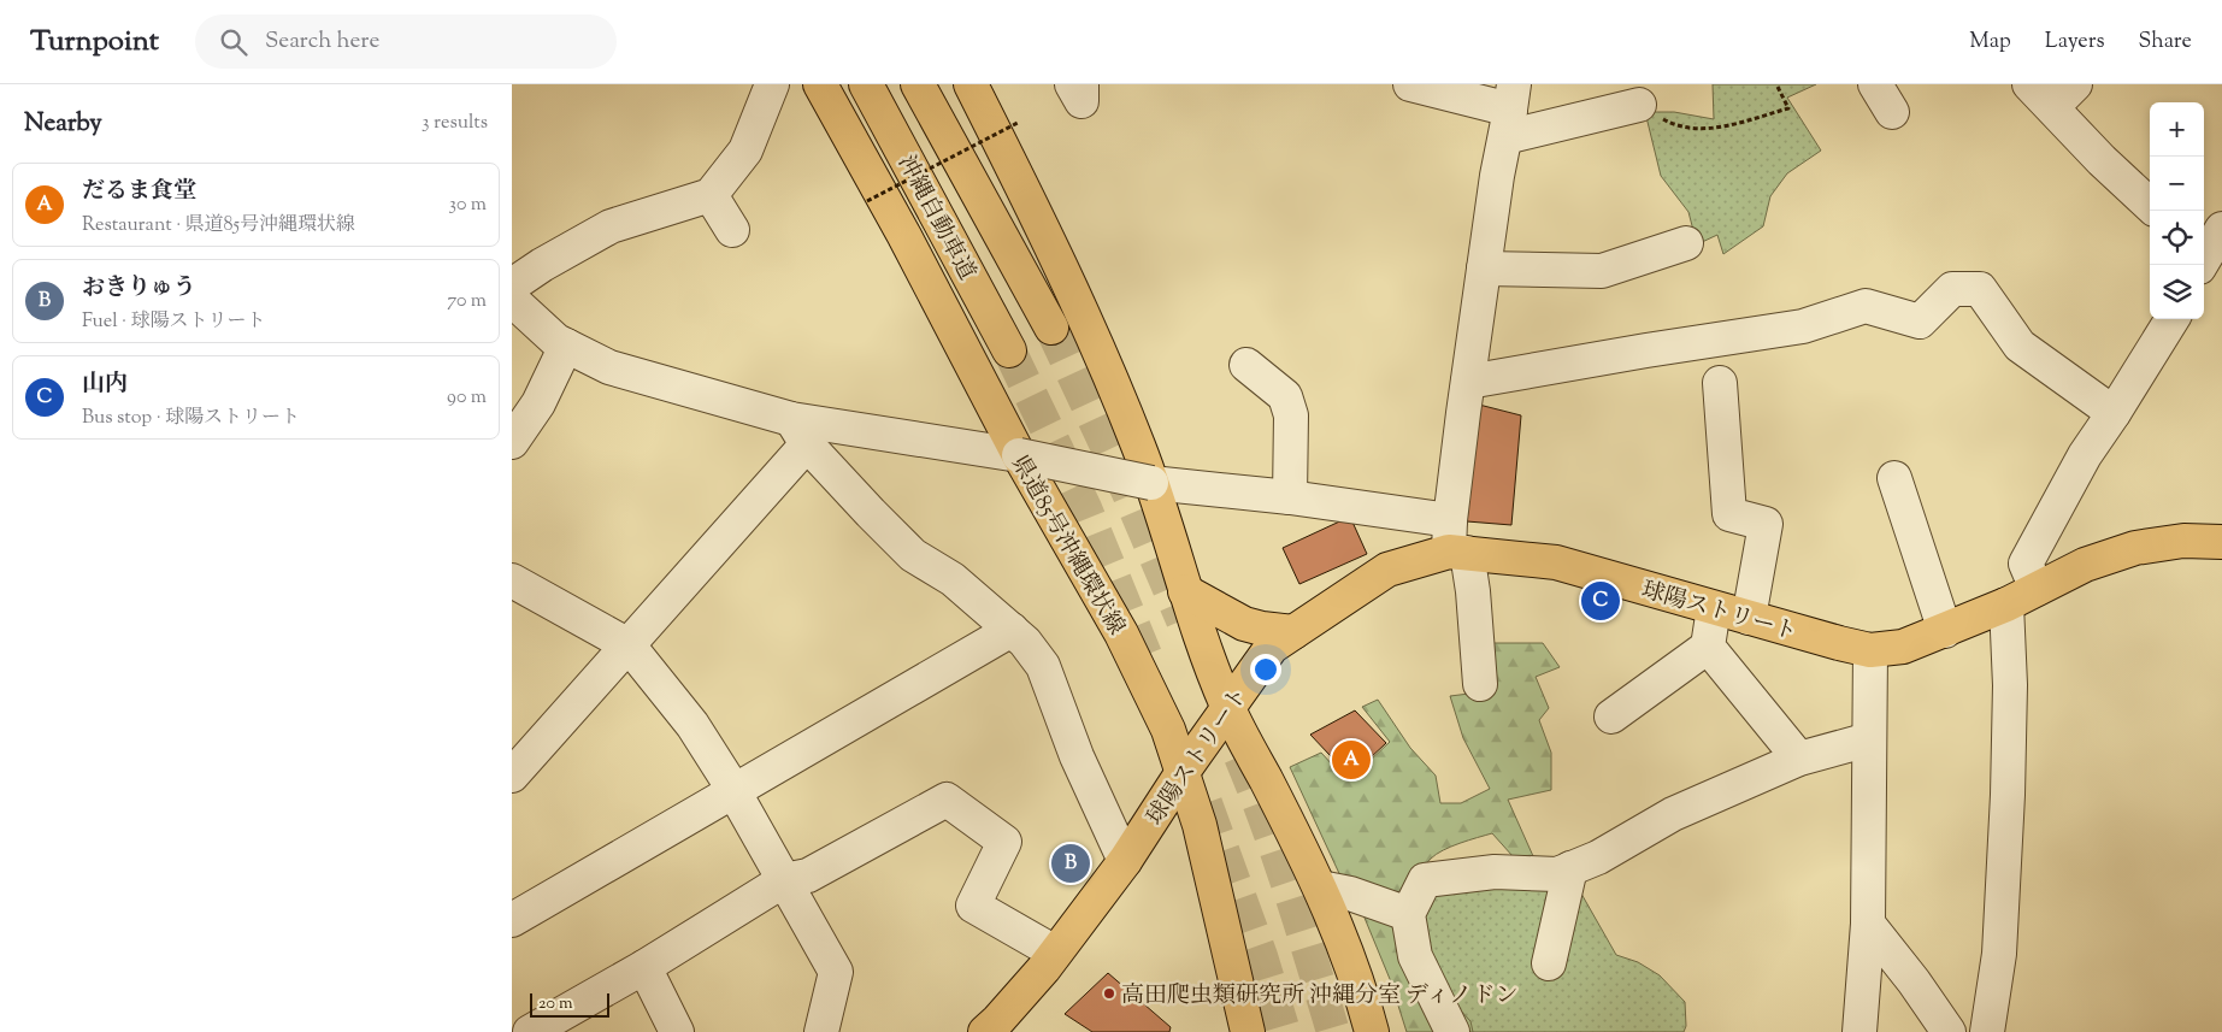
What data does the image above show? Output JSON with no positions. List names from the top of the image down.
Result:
{
  "streets": {
    "main road": ["沖縄自動車道", "県道85号沖縄環状線", "球陽ストリート"]
  },
  "crossings": [
    ["県道85号沖縄環状線", "球陽ストリート"]
  ],
  "places": ["高田爬虫類研究所 沖縄分室 ディノドン"],
  "scale_bar": "20 m",
  "page": {
    "header": "Turnpoint",
    "search": "Search here",
    "nav": ["Map", "Layers", "Share"],
    "heading": ["Nearby", "3 results"],
    "map_buttons": ["+", "−"],
    "list": [
      {
        "mark": "A",
        "name": "だるま食堂",
        "note": "Restaurant · 県道85号沖縄環状線",
        "value": "30 m"
      },
      {
        "mark": "B",
        "name": "おきりゅう",
        "note": "Fuel · 球陽ストリート",
        "value": "70 m"
      },
      {
        "mark": "C",
        "name": "山内",
        "note": "Bus stop · 球陽ストリート",
        "value": "90 m"
      }
    ],
    "pins": ["C", "A", "B"],
    "scale": "20 m"
  }
}
